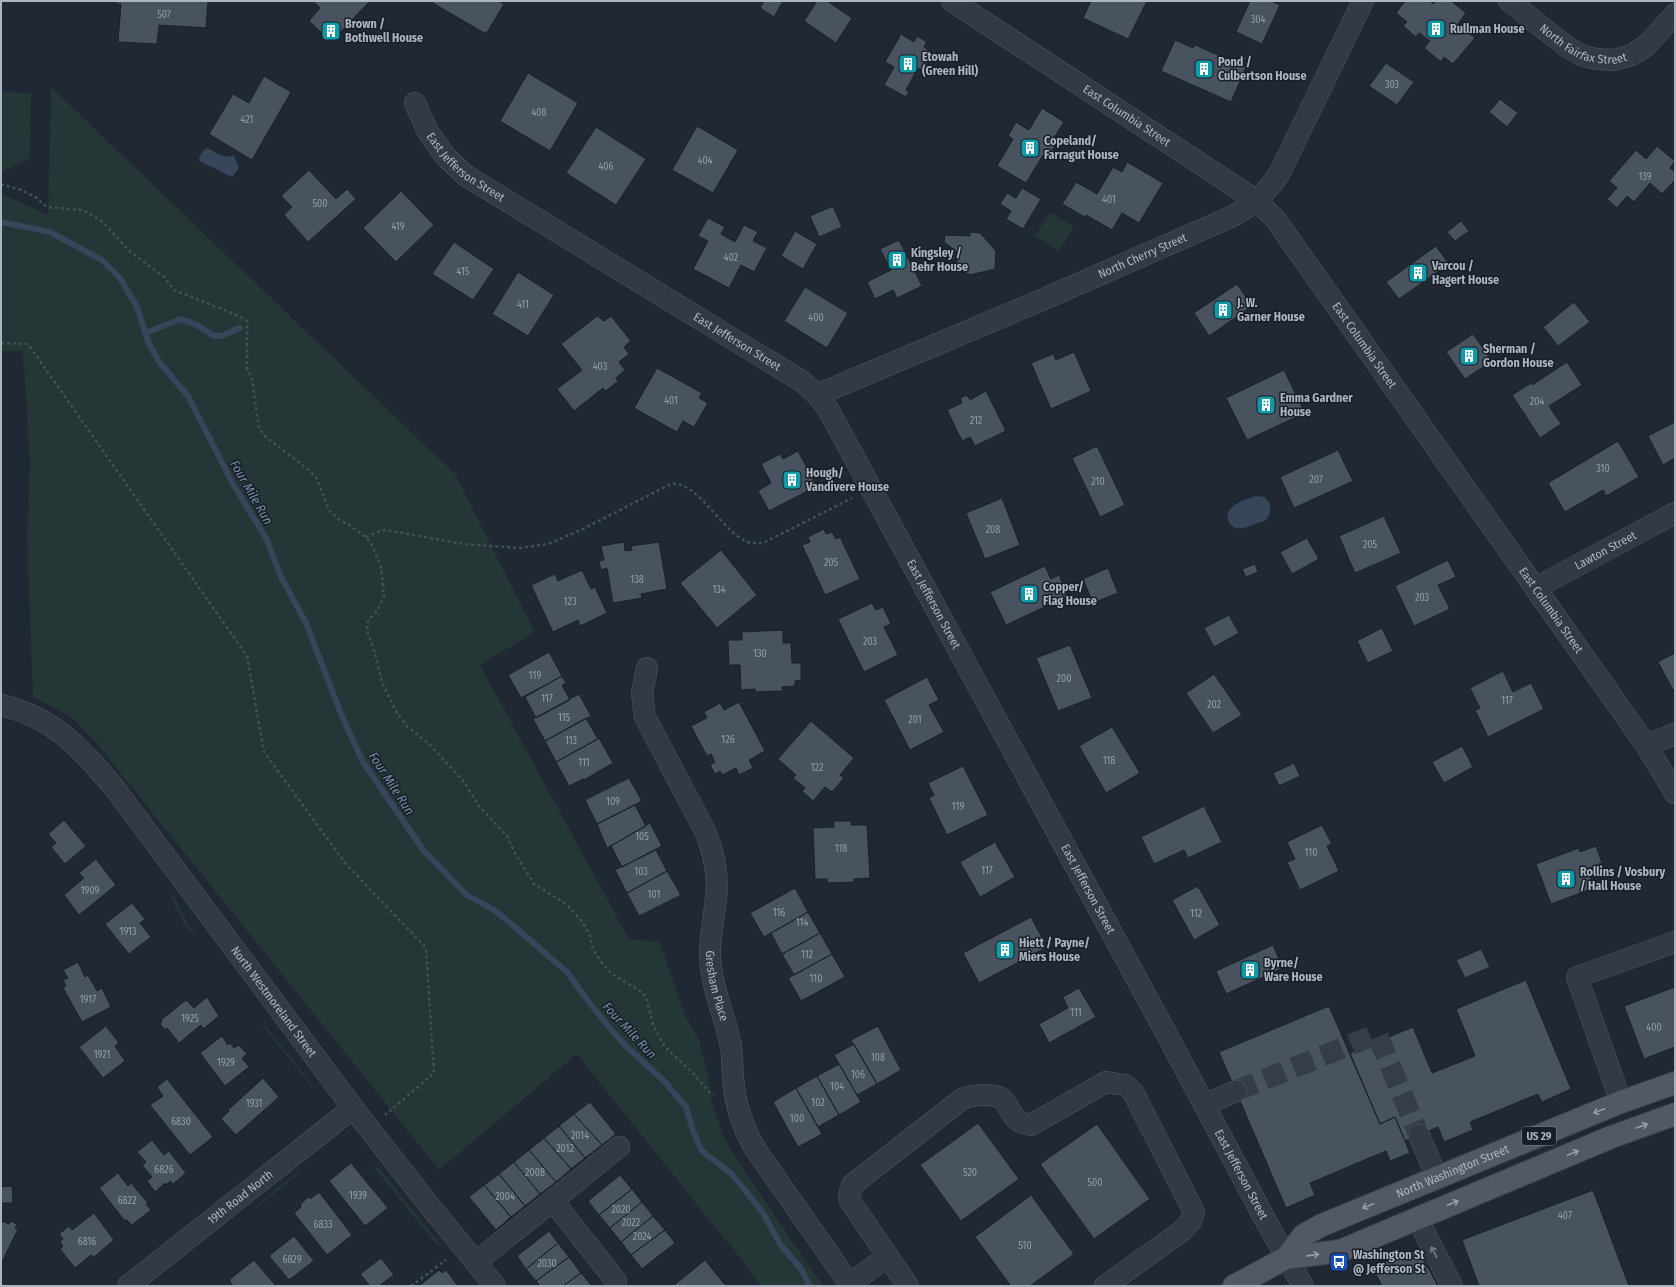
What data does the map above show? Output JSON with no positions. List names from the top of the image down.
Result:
{
  "streets": {
    "main road": ["US 29", "North Washington Street"],
    "street": [
      "North Fairfax Street",
      "East Columbia Street",
      "East Jefferson Street",
      "North Cherry Street",
      "Lawton Street",
      "Gresham Place",
      "North Westmoreland Street",
      "19th Road North"
    ]
  },
  "crossings": [
    ["East Columbia Street", "North Cherry Street"],
    ["East Columbia Street", "Lawton Street"],
    ["East Jefferson Street", "North Cherry Street"],
    ["East Jefferson Street", "North Washington Street"],
    ["North Westmoreland Street", "19th Road North"]
  ],
  "water": ["Four Mile Run"],
  "places": {
    "building": [
      "Rullman House",
      "Brown / Bothwell House",
      "Etowah (Green Hill)",
      "Pond / Culbertson House",
      "Copeland/ Farragut House",
      "Kingsley / Behr House",
      "Varcou / Hagert House",
      "J. W. Garner House",
      "Sherman / Gordon House",
      "Emma Gardner House",
      "Hough/ Vandivere House",
      "Copper/ Flag House",
      "Rollins / Vosbury / Hall House",
      "Hiett / Payne/ Miers House",
      "Byrne/ Ware House"
    ],
    "bus stop": ["Washington St @ Jefferson St"]
  },
  "house_numbers": [
    "507",
    "304",
    "303",
    "408",
    "421",
    "404",
    "406",
    "139",
    "401",
    "500",
    "419",
    "402",
    "415",
    "411",
    "400",
    "403",
    "401",
    "204",
    "212",
    "310",
    "207",
    "210",
    "208",
    "205",
    "205",
    "138",
    "134",
    "203",
    "123",
    "203",
    "130",
    "119",
    "200",
    "117",
    "117",
    "202",
    "115",
    "201",
    "126",
    "113",
    "118",
    "111",
    "122",
    "109",
    "119",
    "105",
    "118",
    "110",
    "117",
    "103",
    "1909",
    "101",
    "116",
    "112",
    "114",
    "1913",
    "112",
    "110",
    "1917",
    "111",
    "1925",
    "400",
    "1921",
    "108",
    "1929",
    "106",
    "104",
    "102",
    "1931",
    "100",
    "6830",
    "2014",
    "2012",
    "6826",
    "2008",
    "520",
    "500",
    "1939",
    "2004",
    "6822",
    "2020",
    "407",
    "2022",
    "6833",
    "2024",
    "6816",
    "510",
    "6829",
    "2030"
  ]
}
